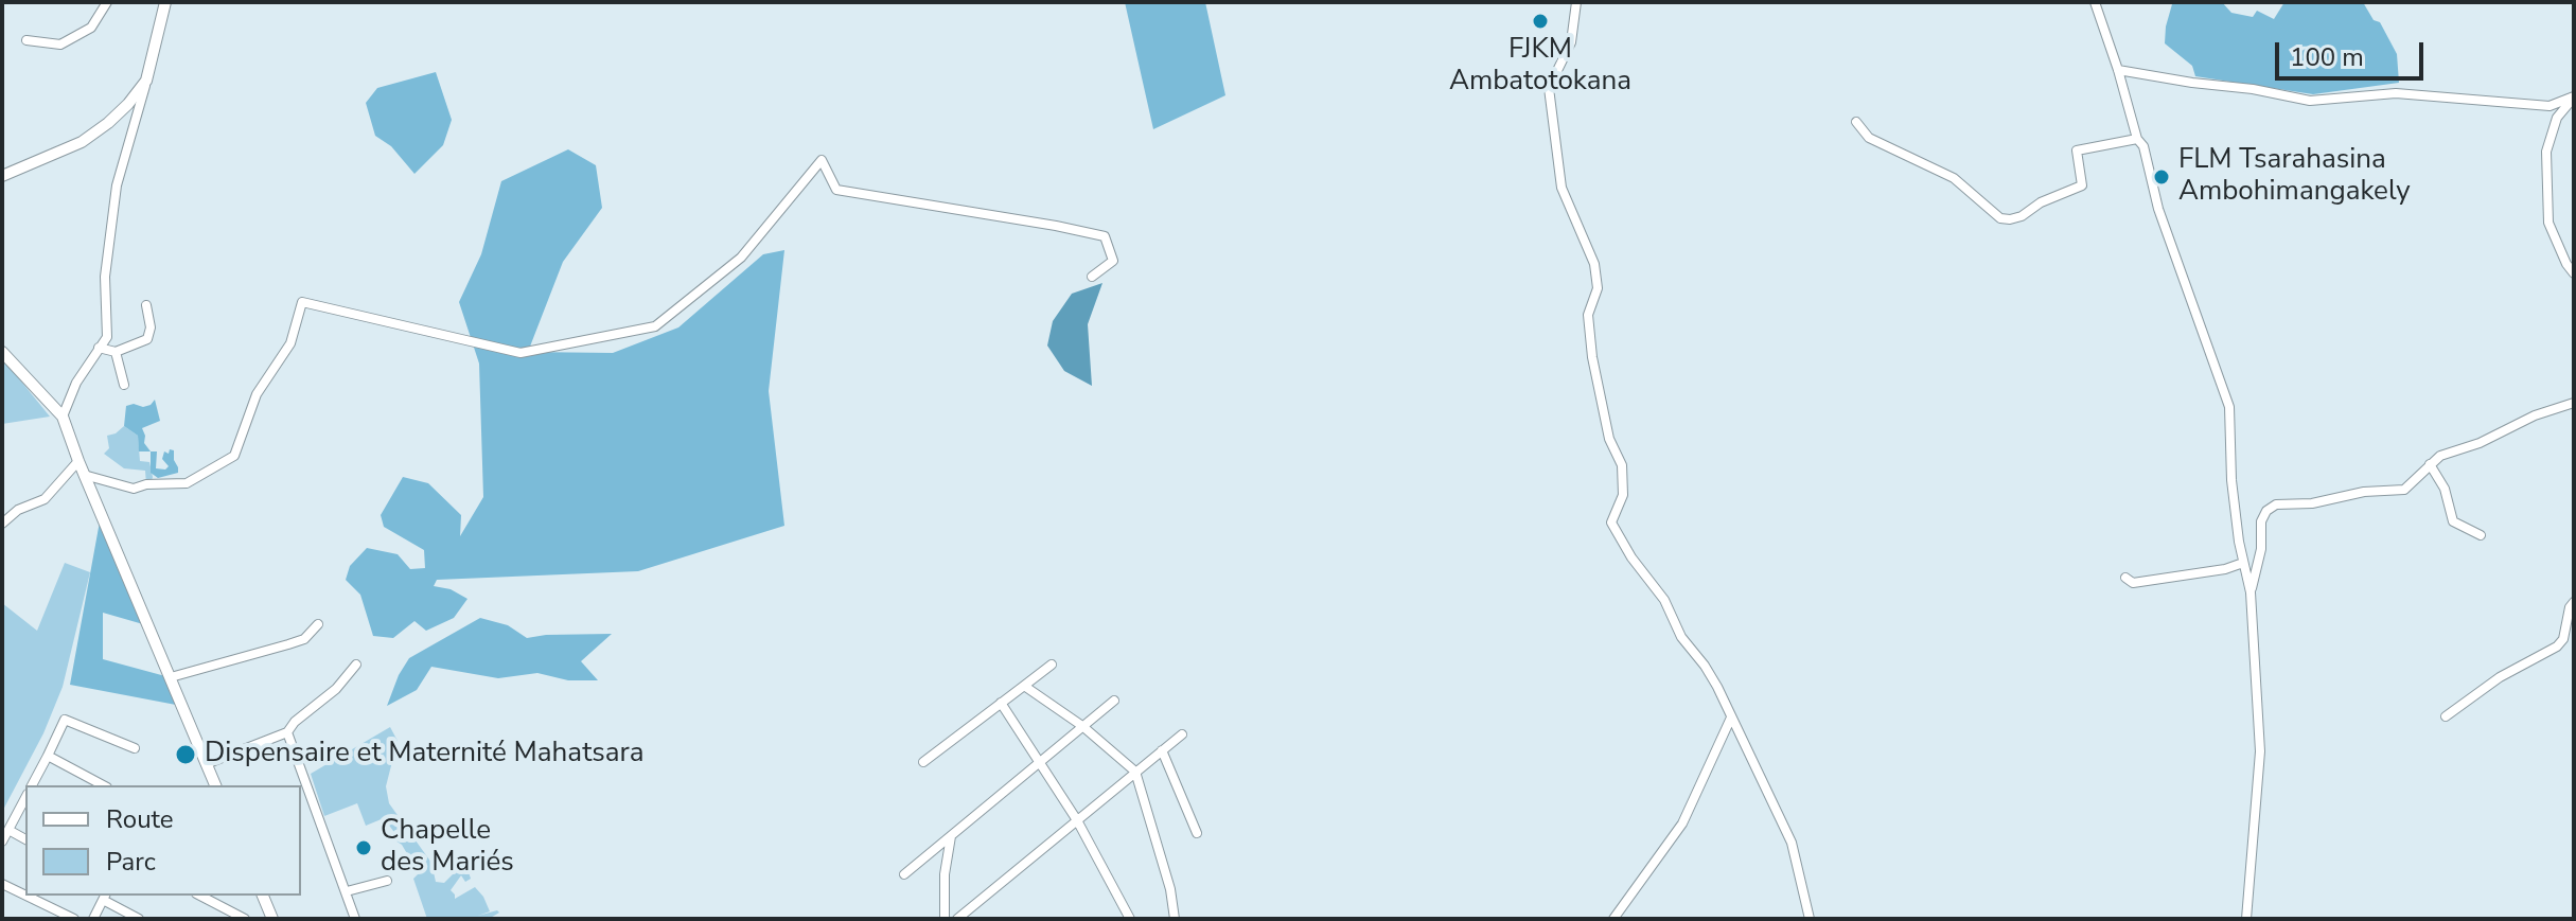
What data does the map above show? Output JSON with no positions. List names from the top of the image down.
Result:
{
  "places": [
    "FJKM Ambatotokana",
    "FLM Tsarahasina Ambohimangakely",
    "Dispensaire et Maternité Mahatsara",
    "Chapelle des Mariés"
  ],
  "legend": ["Route", "Parc"],
  "scale_bar": "100 m"
}
